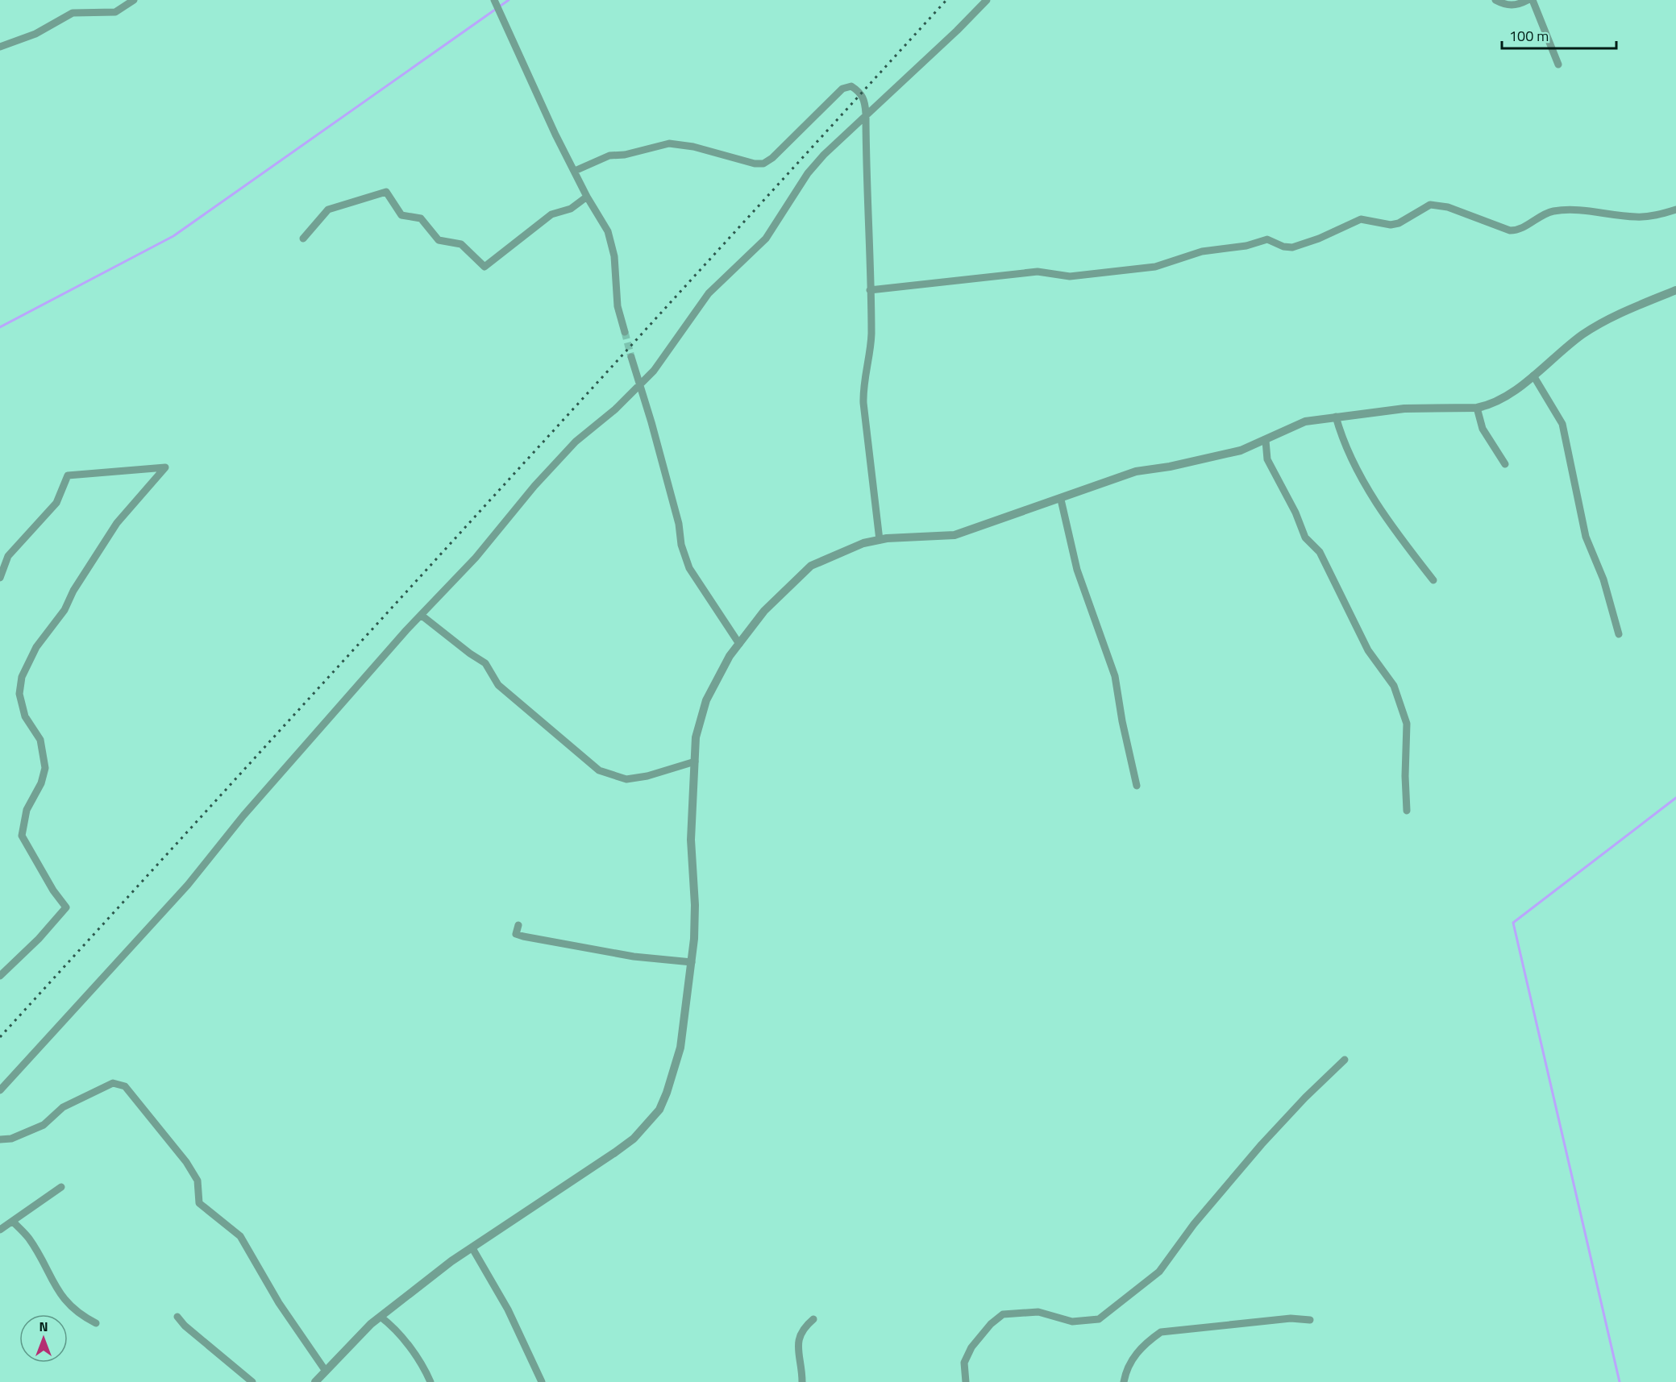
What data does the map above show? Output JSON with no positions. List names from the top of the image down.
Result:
{
  "scale_bar": "100 m",
  "north": "top"
}
